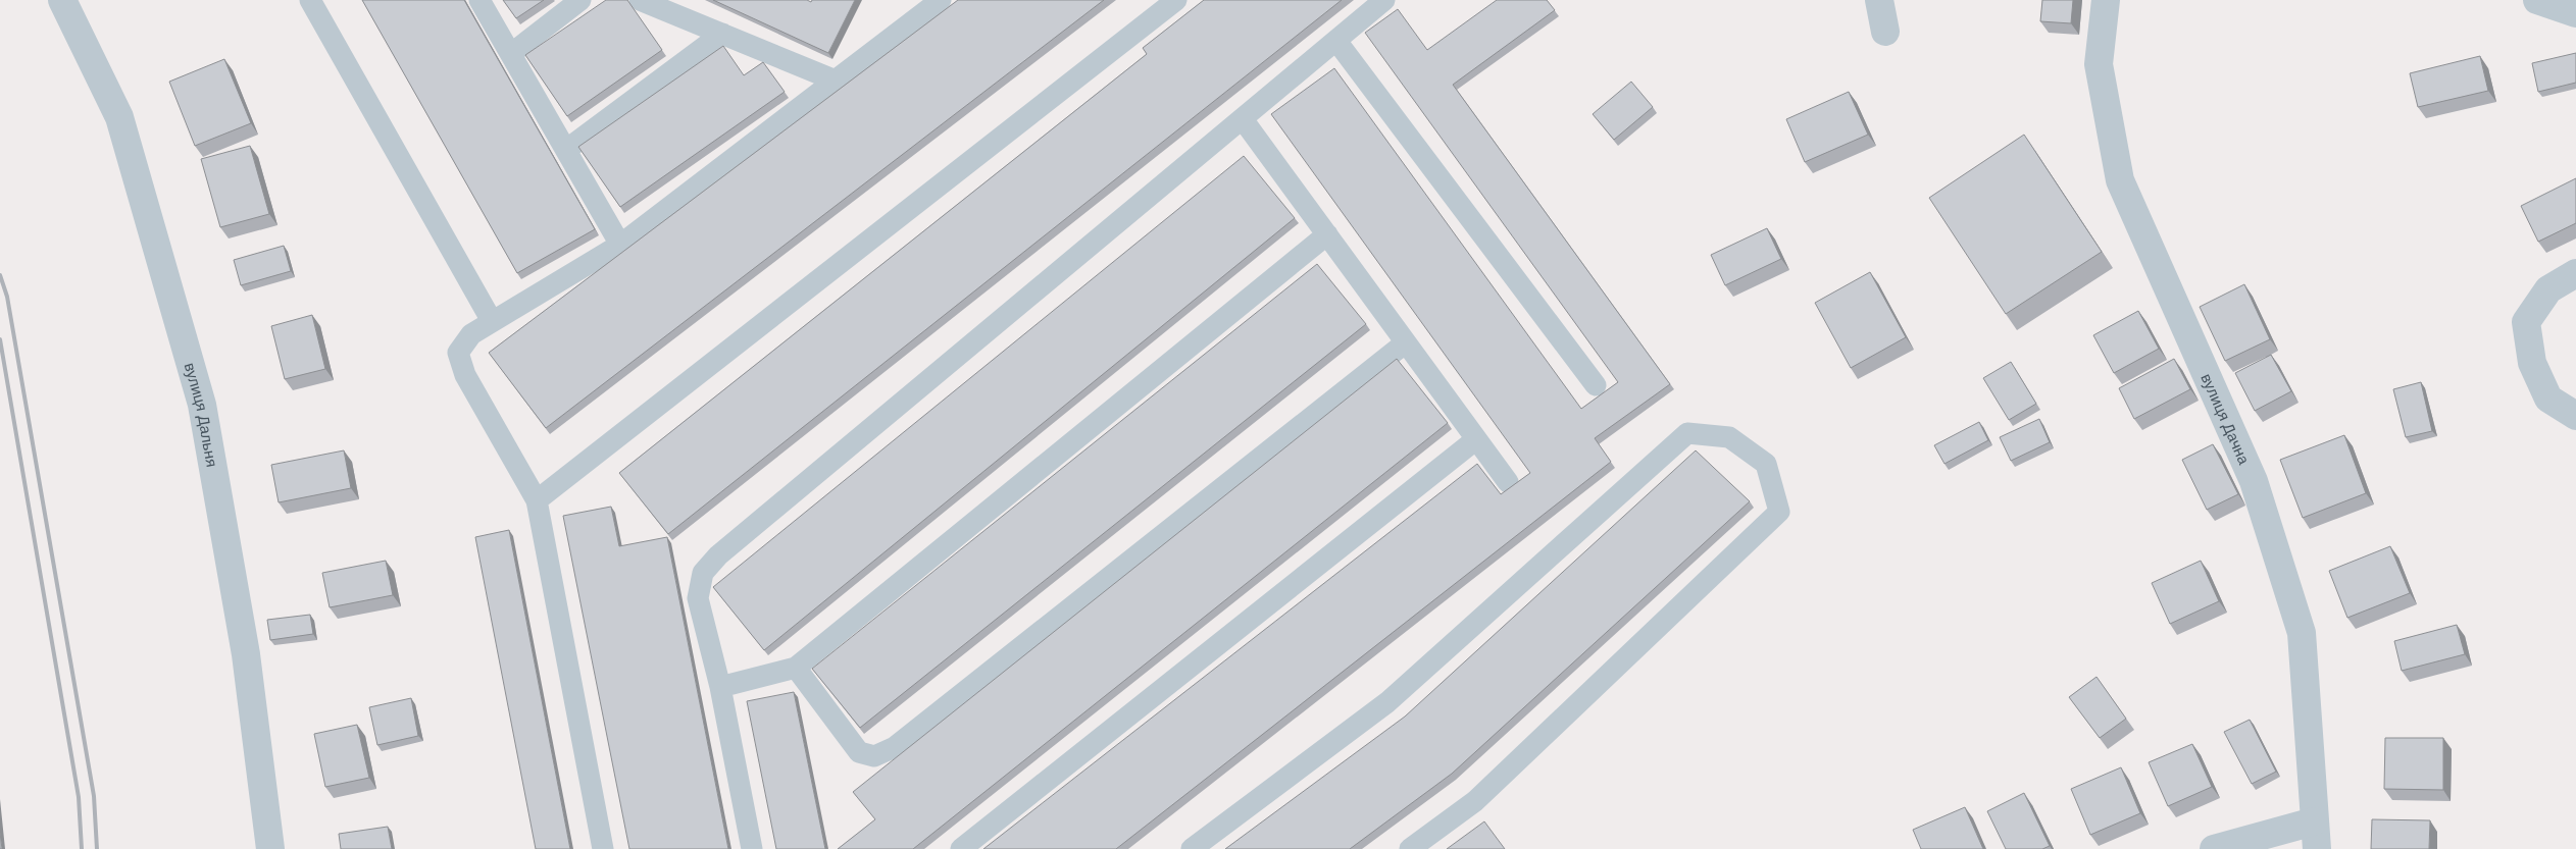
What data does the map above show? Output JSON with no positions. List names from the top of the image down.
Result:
{
  "streets": {
    "street": ["вулиця Дальня", "вулиця Дачна"]
  }
}
